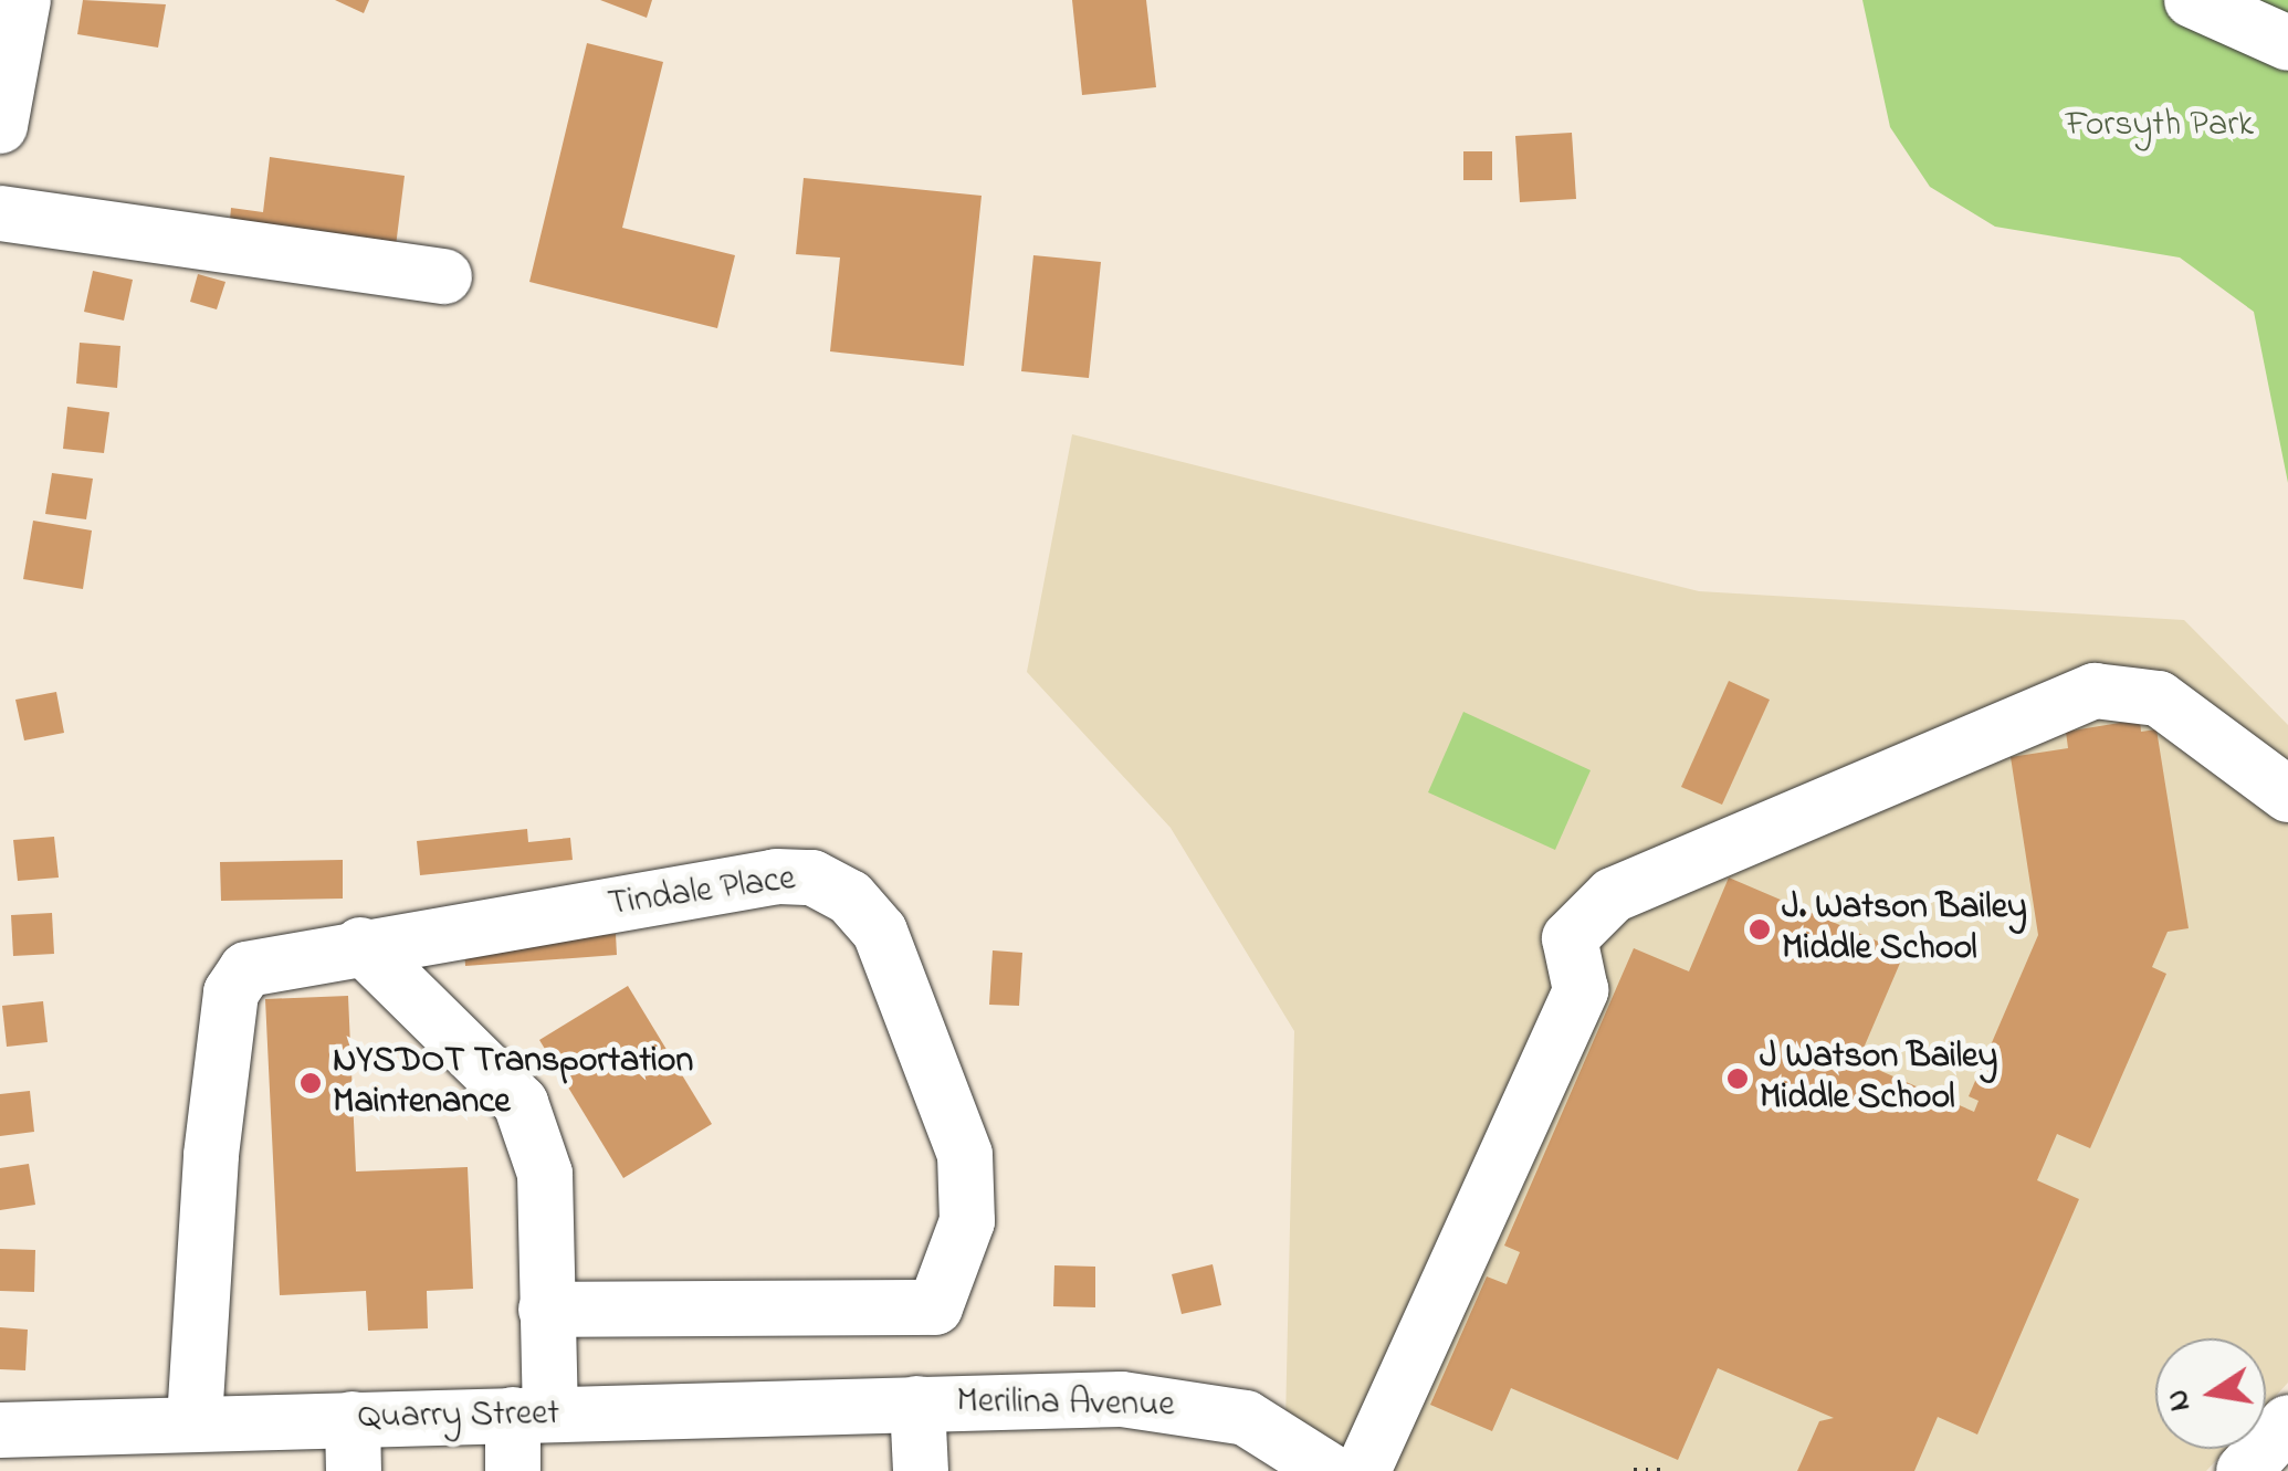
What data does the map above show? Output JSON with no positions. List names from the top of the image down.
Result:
{
  "streets": {
    "street": ["Tindale Place", "Merilina Avenue", "Quarry Street"]
  },
  "crossings": [
    ["Tindale Place", "Quarry Street"],
    ["Merilina Avenue", "Quarry Street"]
  ],
  "parks": ["Forsyth Park"],
  "places": ["J. Watson Bailey Middle School", "J Watson Bailey Middle School", "NYSDOT Transportation Maintenance"],
  "north": "left"
}
